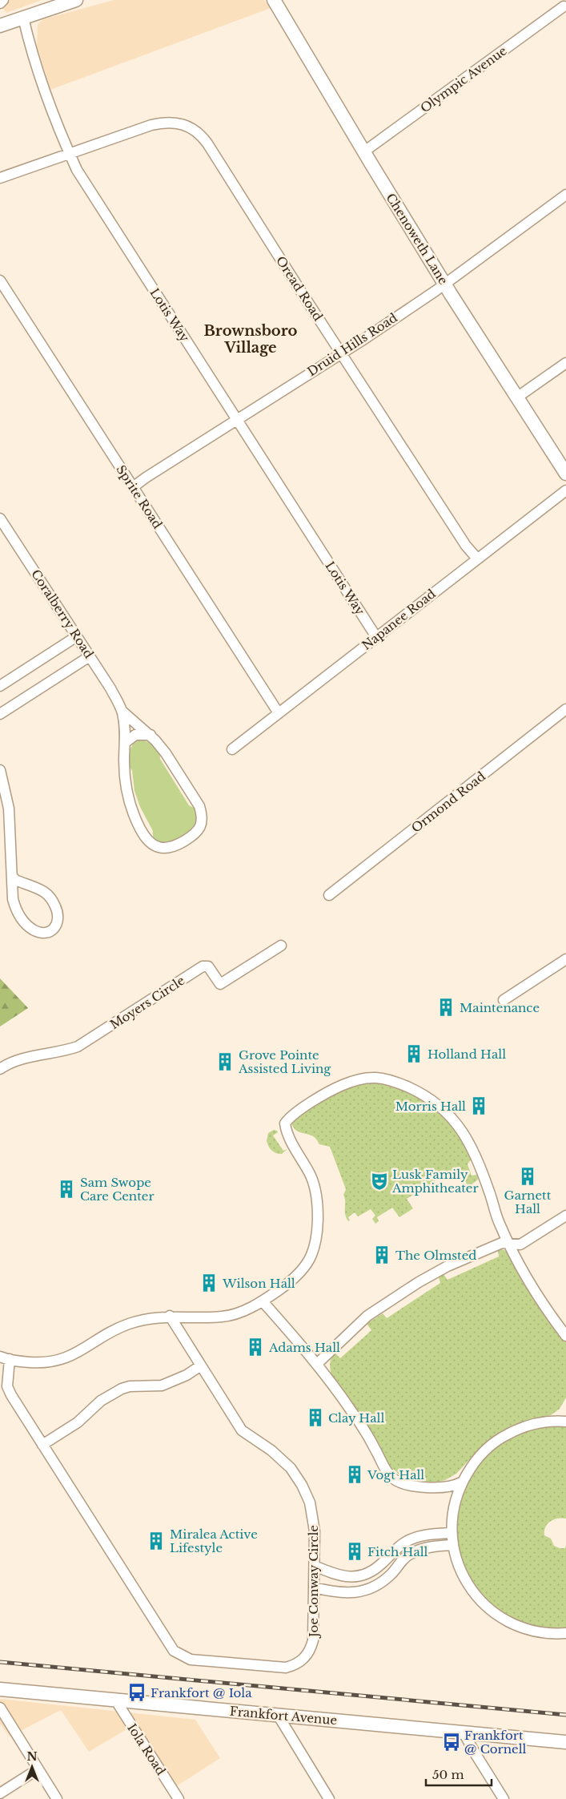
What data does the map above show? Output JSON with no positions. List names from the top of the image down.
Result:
{
  "streets": {
    "main road": ["Chenoweth Lane", "Frankfort Avenue"],
    "street": [
      "Olympic Avenue",
      "Oread Road",
      "Lotis Way",
      "Druid Hills Road",
      "Sprite Road",
      "Coralberry Road",
      "Napanee Road",
      "Ormond Road",
      "Moyers Circle",
      "Joe Conway Circle",
      "Iola Road"
    ]
  },
  "crossings": [
    ["Olympic Avenue", "Chenoweth Lane"],
    ["Chenoweth Lane", "Druid Hills Road"],
    ["Oread Road", "Lotis Way"],
    ["Oread Road", "Druid Hills Road"],
    ["Oread Road", "Napanee Road"],
    ["Lotis Way", "Druid Hills Road"],
    ["Lotis Way", "Napanee Road"],
    ["Druid Hills Road", "Sprite Road"],
    ["Sprite Road", "Napanee Road"],
    ["Frankfort Avenue", "Iola Road"]
  ],
  "districts": ["Brownsboro Village"],
  "places": {
    "building": [
      "Maintenance",
      "Holland Hall",
      "Grove Pointe Assisted Living",
      "Morris Hall",
      "Garnett Hall",
      "Sam Swope Care Center",
      "The Olmsted",
      "Wilson Hall",
      "Adams Hall",
      "Clay Hall",
      "Vogt Hall",
      "Miralea Active Lifestyle",
      "Fitch Hall"
    ],
    "theatre": ["Lusk Family Amphitheater"],
    "bus stop": ["Frankfort @ Iola", "Frankfort @ Cornell"]
  },
  "scale_bar": "50 m",
  "north": "top"
}
